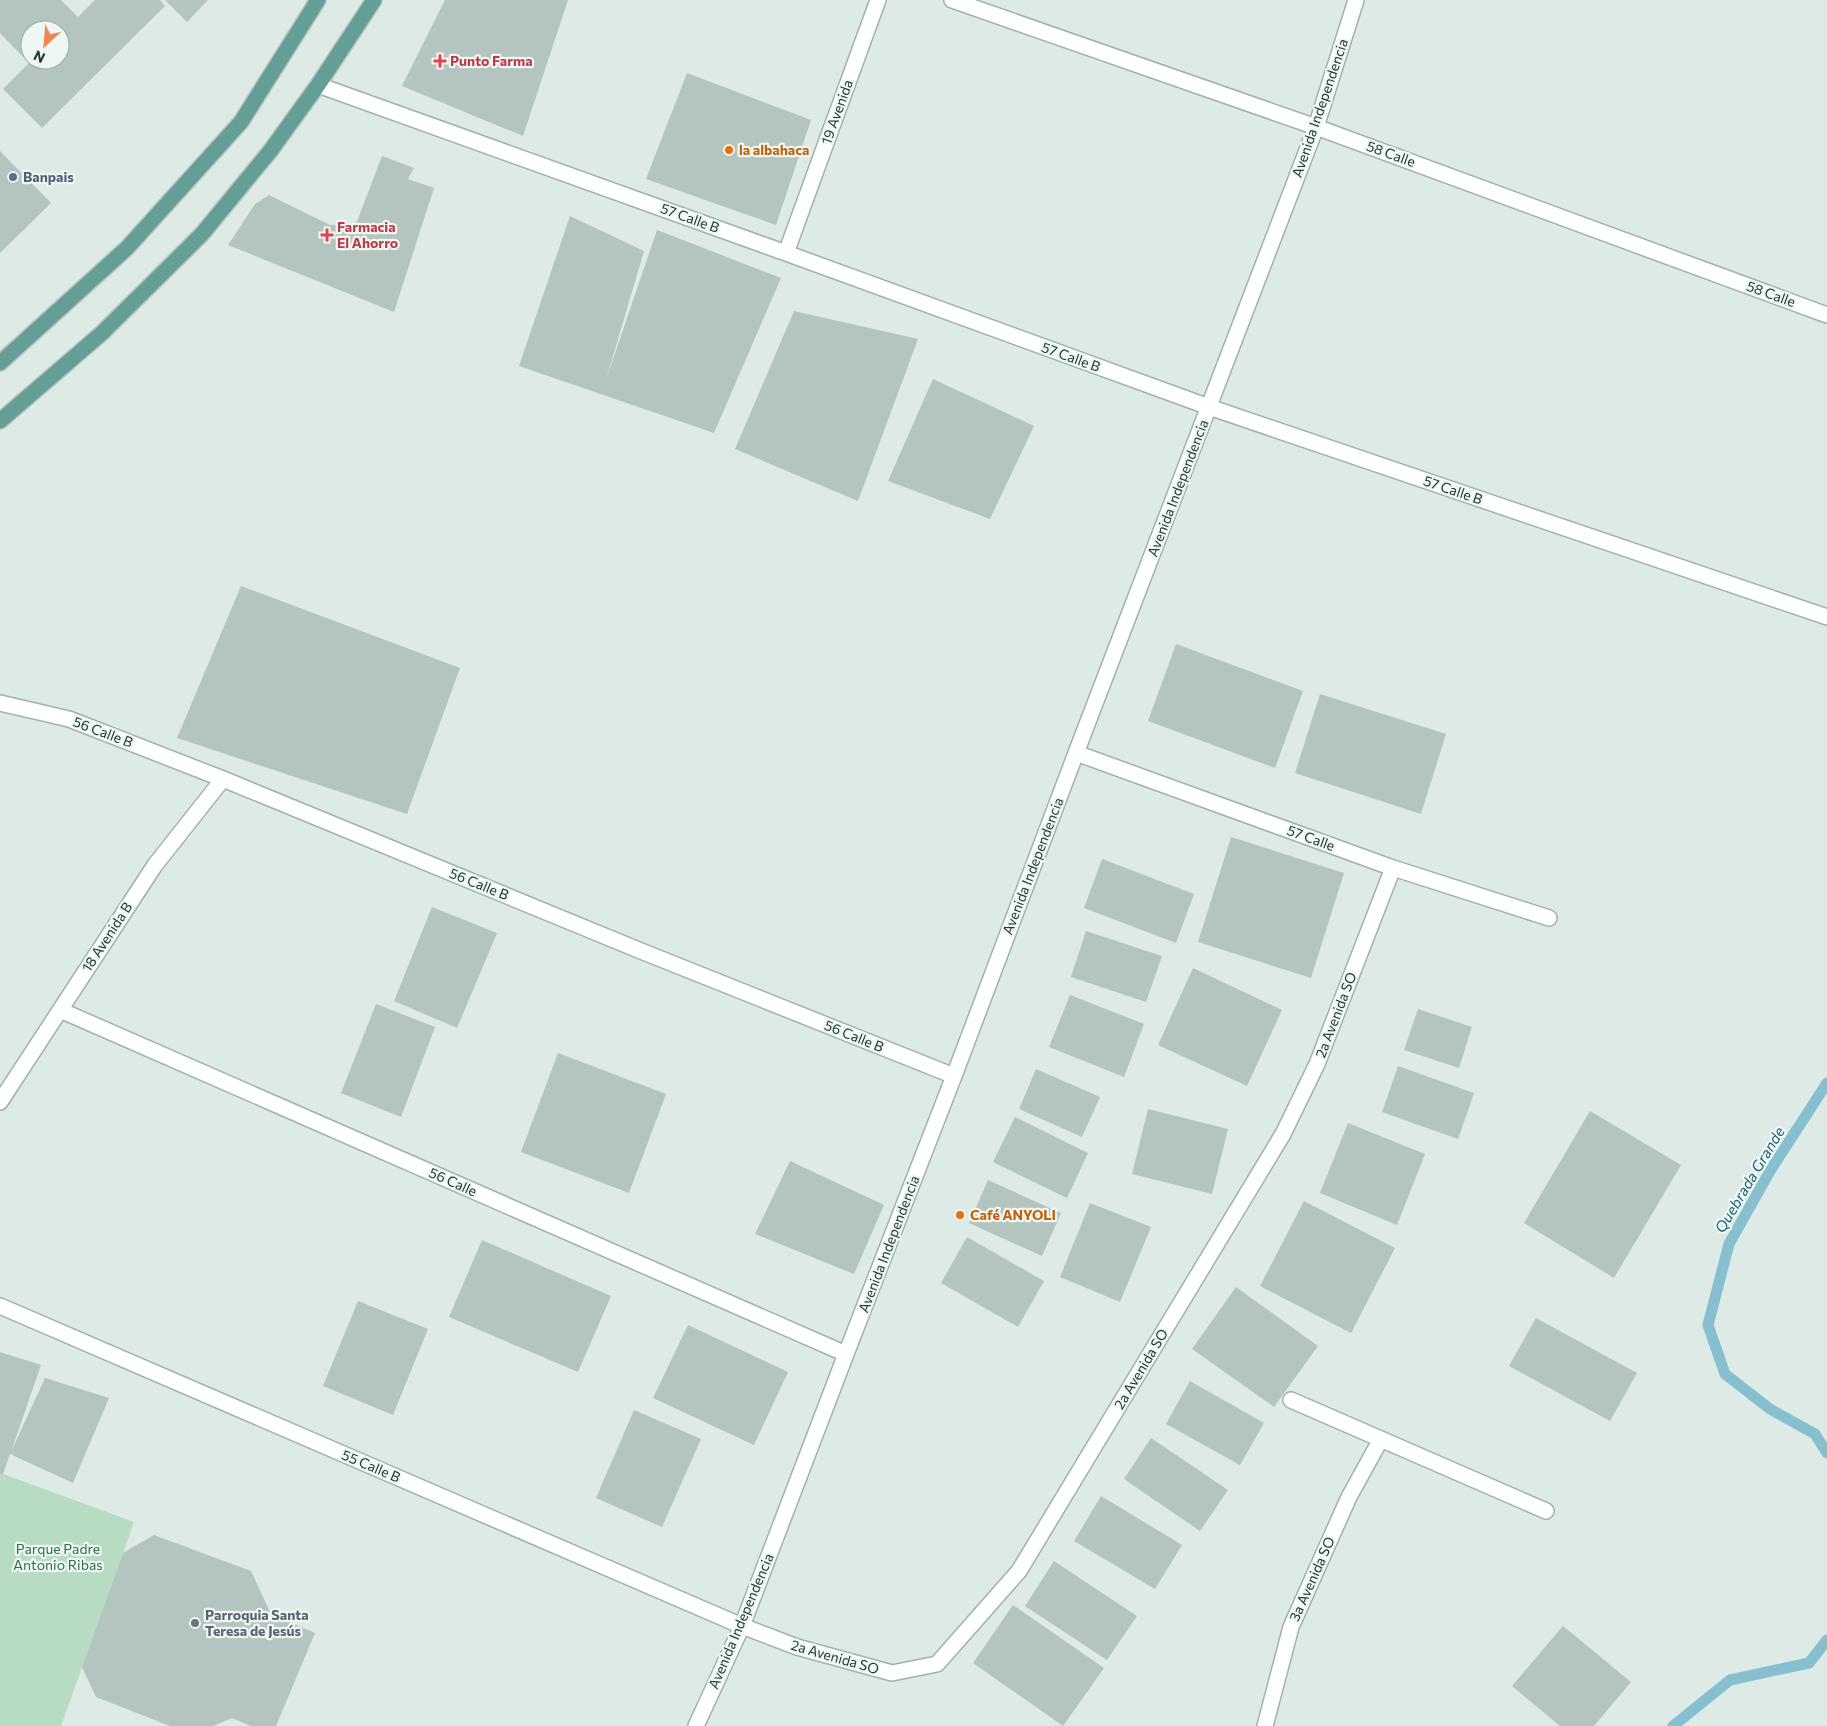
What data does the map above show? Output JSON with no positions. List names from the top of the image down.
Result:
{
  "streets": {
    "street": [
      "Avenida Independencia",
      "19 Avenida",
      "58 Calle",
      "57 Calle B",
      "56 Calle B",
      "57 Calle",
      "18 Avenida B",
      "2a Avenida SO",
      "56 Calle",
      "55 Calle B",
      "3a Avenida SO"
    ]
  },
  "crossings": [
    ["Avenida Independencia", "58 Calle"],
    ["Avenida Independencia", "57 Calle B"],
    ["Avenida Independencia", "56 Calle B"],
    ["Avenida Independencia", "57 Calle"],
    ["Avenida Independencia", "2a Avenida SO"],
    ["Avenida Independencia", "56 Calle"],
    ["Avenida Independencia", "55 Calle B"],
    ["19 Avenida", "57 Calle B"],
    ["56 Calle B", "18 Avenida B"],
    ["57 Calle", "2a Avenida SO"],
    ["18 Avenida B", "56 Calle"],
    ["2a Avenida SO", "55 Calle B"]
  ],
  "water": ["Quebrada Grande"],
  "parks": ["Parque Padre Antonio Ribas"],
  "places": {
    "health": ["Punto Farma", "Farmacia El Ahorro"],
    "other": [
      "la albahaca",
      "Banpais",
      "Café ANYOLI",
      "Parroquia Santa Teresa de Jesús"
    ]
  },
  "north": "bottom left"
}
